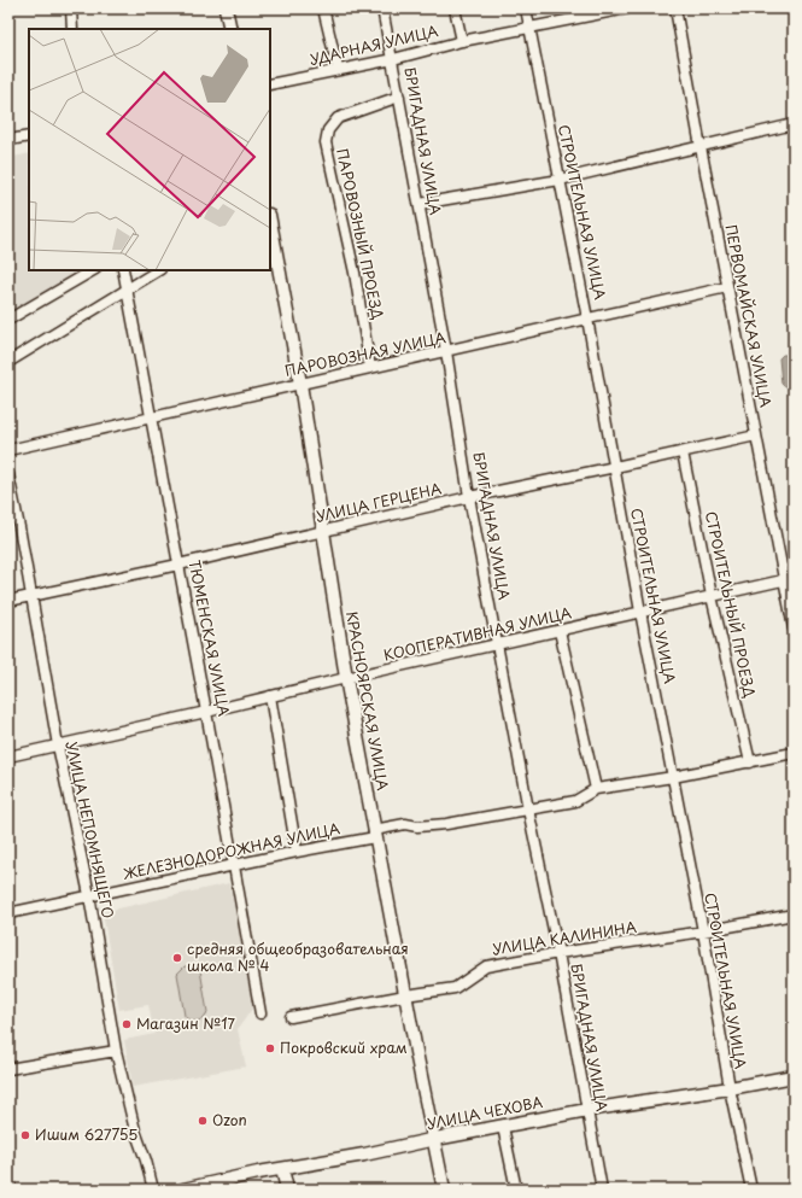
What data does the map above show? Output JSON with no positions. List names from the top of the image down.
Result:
{
  "streets": {
    "main road": ["КРАСНОЯРСКАЯ УЛИЦА", "УЛИЦА ЧЕХОВА"],
    "street": [
      "УДАРНАЯ УЛИЦА",
      "БРИГАДНАЯ УЛИЦА",
      "СТРОИТЕЛЬНАЯ УЛИЦА",
      "ПАРОВОЗНЫЙ ПРОЕЗД",
      "ПЕРВОМАЙСКАЯ УЛИЦА",
      "ПАРОВОЗНАЯ УЛИЦА",
      "УЛИЦА ГЕРЦЕНА",
      "СТРОИТЕЛЬНЫЙ ПРОЕЗД",
      "КООПЕРАТИВНАЯ УЛИЦА",
      "ТЮМЕНСКАЯ УЛИЦА",
      "УЛИЦА НЕПОМНЯЩЕГО",
      "ЖЕЛЕЗНОДОРОЖНАЯ УЛИЦА",
      "УЛИЦА КАЛИНИНА"
    ]
  },
  "crossings": [
    ["УДАРНАЯ УЛИЦА", "БРИГАДНАЯ УЛИЦА"],
    ["УДАРНАЯ УЛИЦА", "СТРОИТЕЛЬНАЯ УЛИЦА"],
    ["БРИГАДНАЯ УЛИЦА", "ПАРОВОЗНЫЙ ПРОЕЗД"],
    ["БРИГАДНАЯ УЛИЦА", "ПАРОВОЗНАЯ УЛИЦА"],
    ["БРИГАДНАЯ УЛИЦА", "УЛИЦА ГЕРЦЕНА"],
    ["БРИГАДНАЯ УЛИЦА", "КООПЕРАТИВНАЯ УЛИЦА"],
    ["БРИГАДНАЯ УЛИЦА", "ЖЕЛЕЗНОДОРОЖНАЯ УЛИЦА"],
    ["БРИГАДНАЯ УЛИЦА", "УЛИЦА КАЛИНИНА"],
    ["БРИГАДНАЯ УЛИЦА", "УЛИЦА ЧЕХОВА"],
    ["СТРОИТЕЛЬНАЯ УЛИЦА", "ПАРОВОЗНАЯ УЛИЦА"],
    ["СТРОИТЕЛЬНАЯ УЛИЦА", "УЛИЦА ГЕРЦЕНА"],
    ["СТРОИТЕЛЬНАЯ УЛИЦА", "КООПЕРАТИВНАЯ УЛИЦА"],
    ["СТРОИТЕЛЬНАЯ УЛИЦА", "ЖЕЛЕЗНОДОРОЖНАЯ УЛИЦА"],
    ["СТРОИТЕЛЬНАЯ УЛИЦА", "УЛИЦА КАЛИНИНА"],
    ["СТРОИТЕЛЬНАЯ УЛИЦА", "УЛИЦА ЧЕХОВА"],
    ["ПАРОВОЗНЫЙ ПРОЕЗД", "ПАРОВОЗНАЯ УЛИЦА"],
    ["ПЕРВОМАЙСКАЯ УЛИЦА", "ПАРОВОЗНАЯ УЛИЦА"],
    ["ПЕРВОМАЙСКАЯ УЛИЦА", "УЛИЦА ГЕРЦЕНА"],
    ["ПЕРВОМАЙСКАЯ УЛИЦА", "КООПЕРАТИВНАЯ УЛИЦА"],
    ["ПАРОВОЗНАЯ УЛИЦА", "ТЮМЕНСКАЯ УЛИЦА"],
    ["ПАРОВОЗНАЯ УЛИЦА", "КРАСНОЯРСКАЯ УЛИЦА"],
    ["УЛИЦА ГЕРЦЕНА", "СТРОИТЕЛЬНЫЙ ПРОЕЗД"],
    ["УЛИЦА ГЕРЦЕНА", "ТЮМЕНСКАЯ УЛИЦА"],
    ["УЛИЦА ГЕРЦЕНА", "КРАСНОЯРСКАЯ УЛИЦА"],
    ["УЛИЦА ГЕРЦЕНА", "УЛИЦА НЕПОМНЯЩЕГО"],
    ["СТРОИТЕЛЬНЫЙ ПРОЕЗД", "КООПЕРАТИВНАЯ УЛИЦА"],
    ["СТРОИТЕЛЬНЫЙ ПРОЕЗД", "ЖЕЛЕЗНОДОРОЖНАЯ УЛИЦА"],
    ["КООПЕРАТИВНАЯ УЛИЦА", "ТЮМЕНСКАЯ УЛИЦА"],
    ["КООПЕРАТИВНАЯ УЛИЦА", "КРАСНОЯРСКАЯ УЛИЦА"],
    ["КООПЕРАТИВНАЯ УЛИЦА", "УЛИЦА НЕПОМНЯЩЕГО"],
    ["ТЮМЕНСКАЯ УЛИЦА", "ЖЕЛЕЗНОДОРОЖНАЯ УЛИЦА"],
    ["КРАСНОЯРСКАЯ УЛИЦА", "ЖЕЛЕЗНОДОРОЖНАЯ УЛИЦА"],
    ["КРАСНОЯРСКАЯ УЛИЦА", "УЛИЦА КАЛИНИНА"],
    ["КРАСНОЯРСКАЯ УЛИЦА", "УЛИЦА ЧЕХОВА"],
    ["УЛИЦА НЕПОМНЯЩЕГО", "ЖЕЛЕЗНОДОРОЖНАЯ УЛИЦА"]
  ],
  "places": [
    "средняя общеобразовательная школа № 4",
    "Магазин №17",
    "Покровский храм",
    "Ozon",
    "Ишим 627755"
  ]
}
